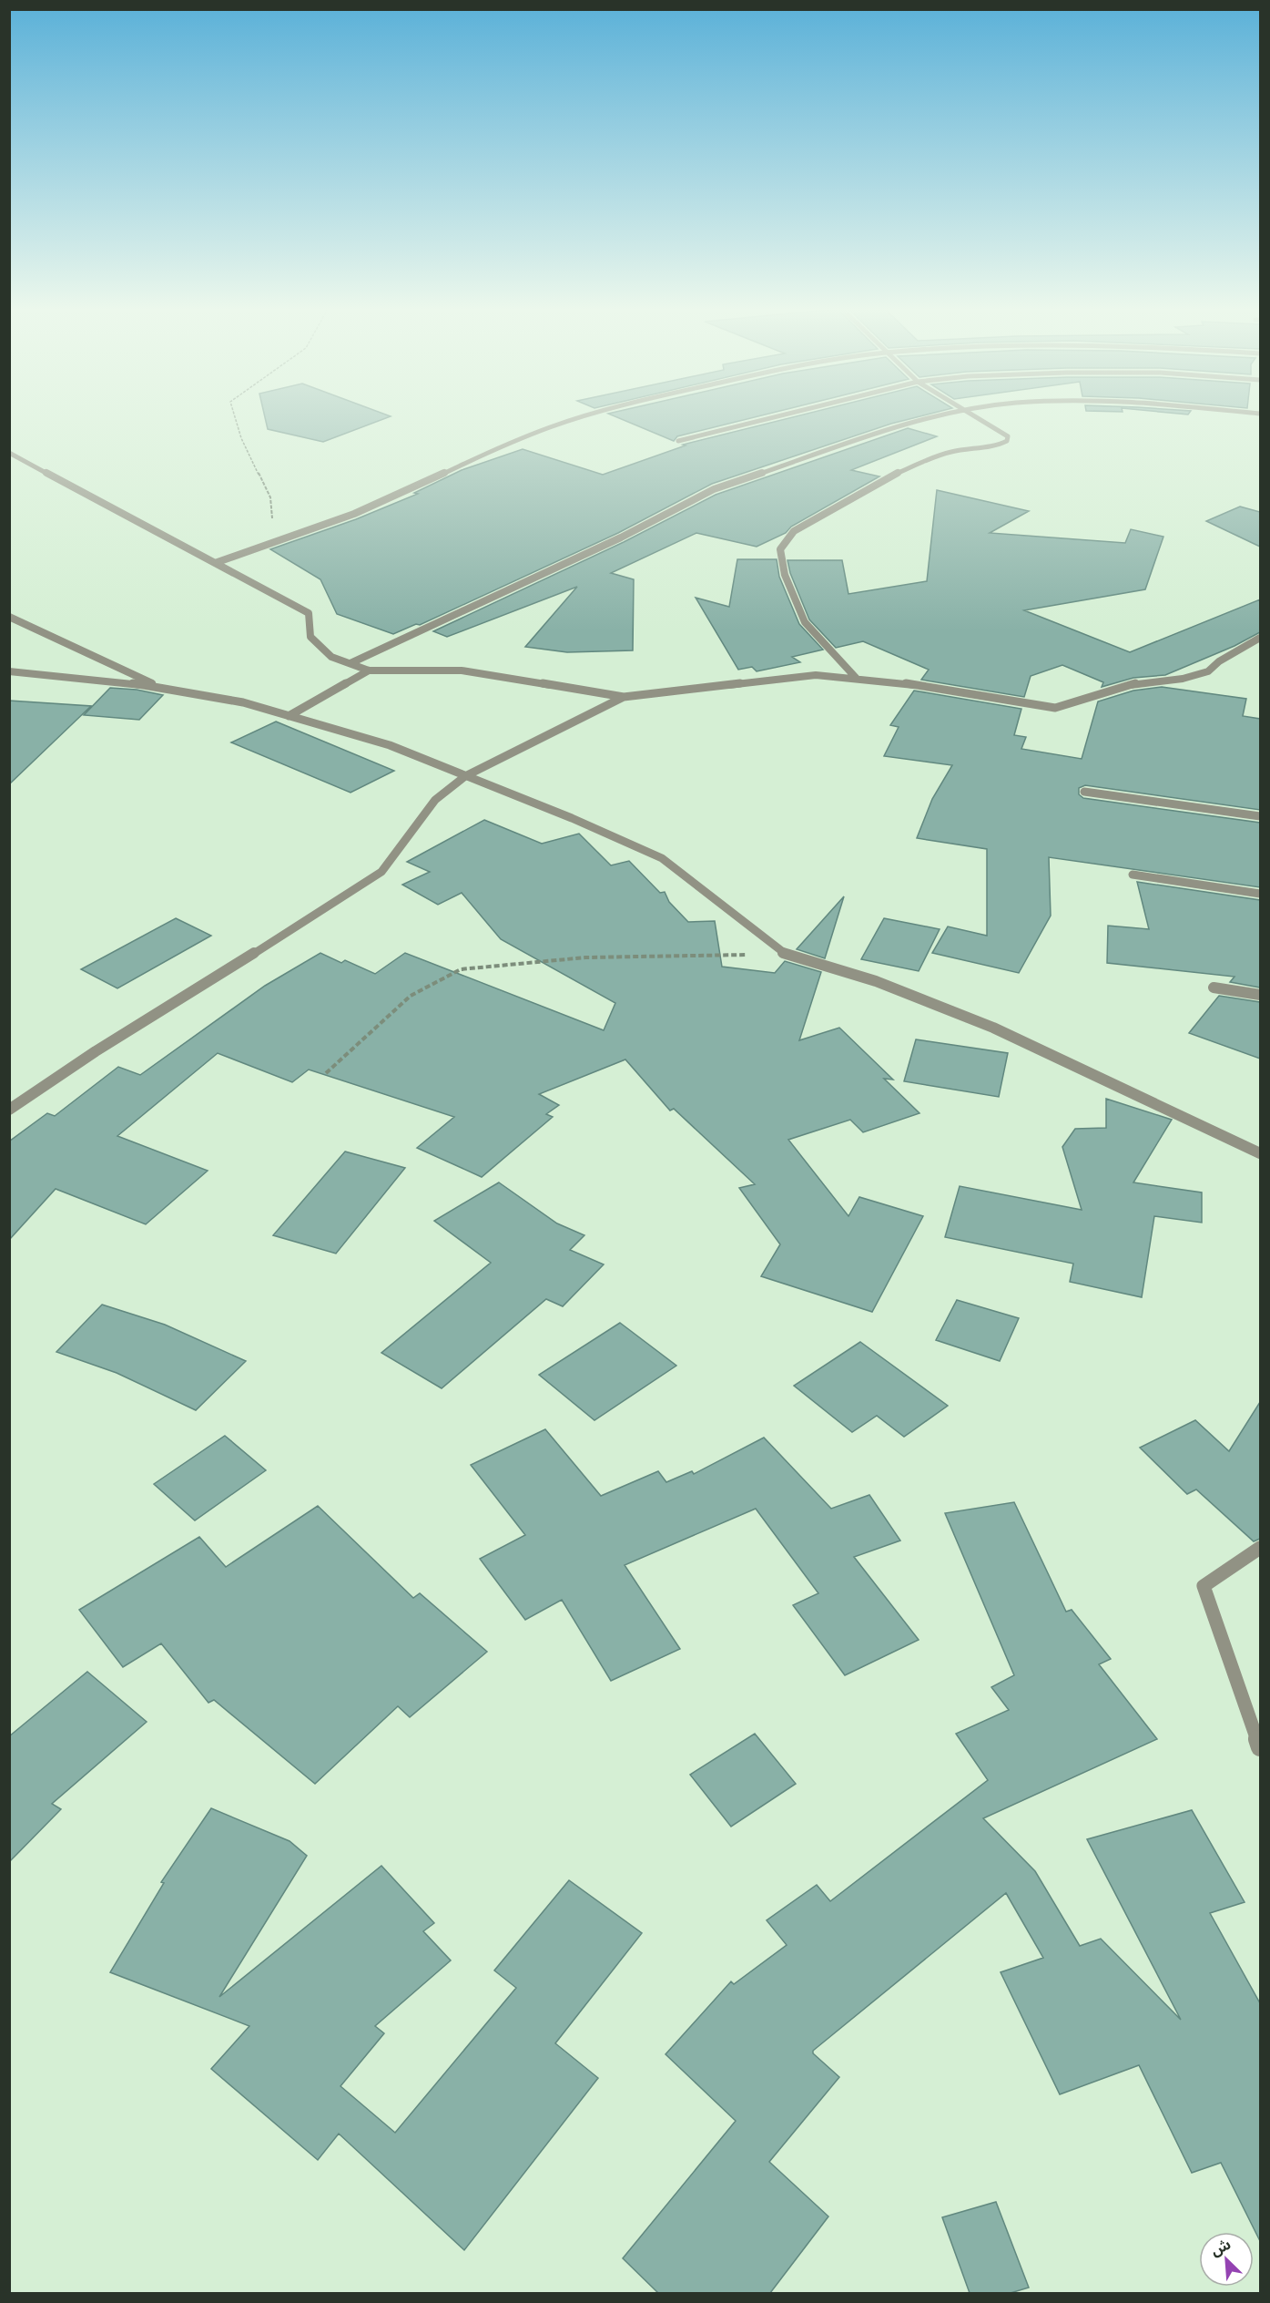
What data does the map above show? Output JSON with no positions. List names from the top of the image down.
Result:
{
  "north": "top left"
}
